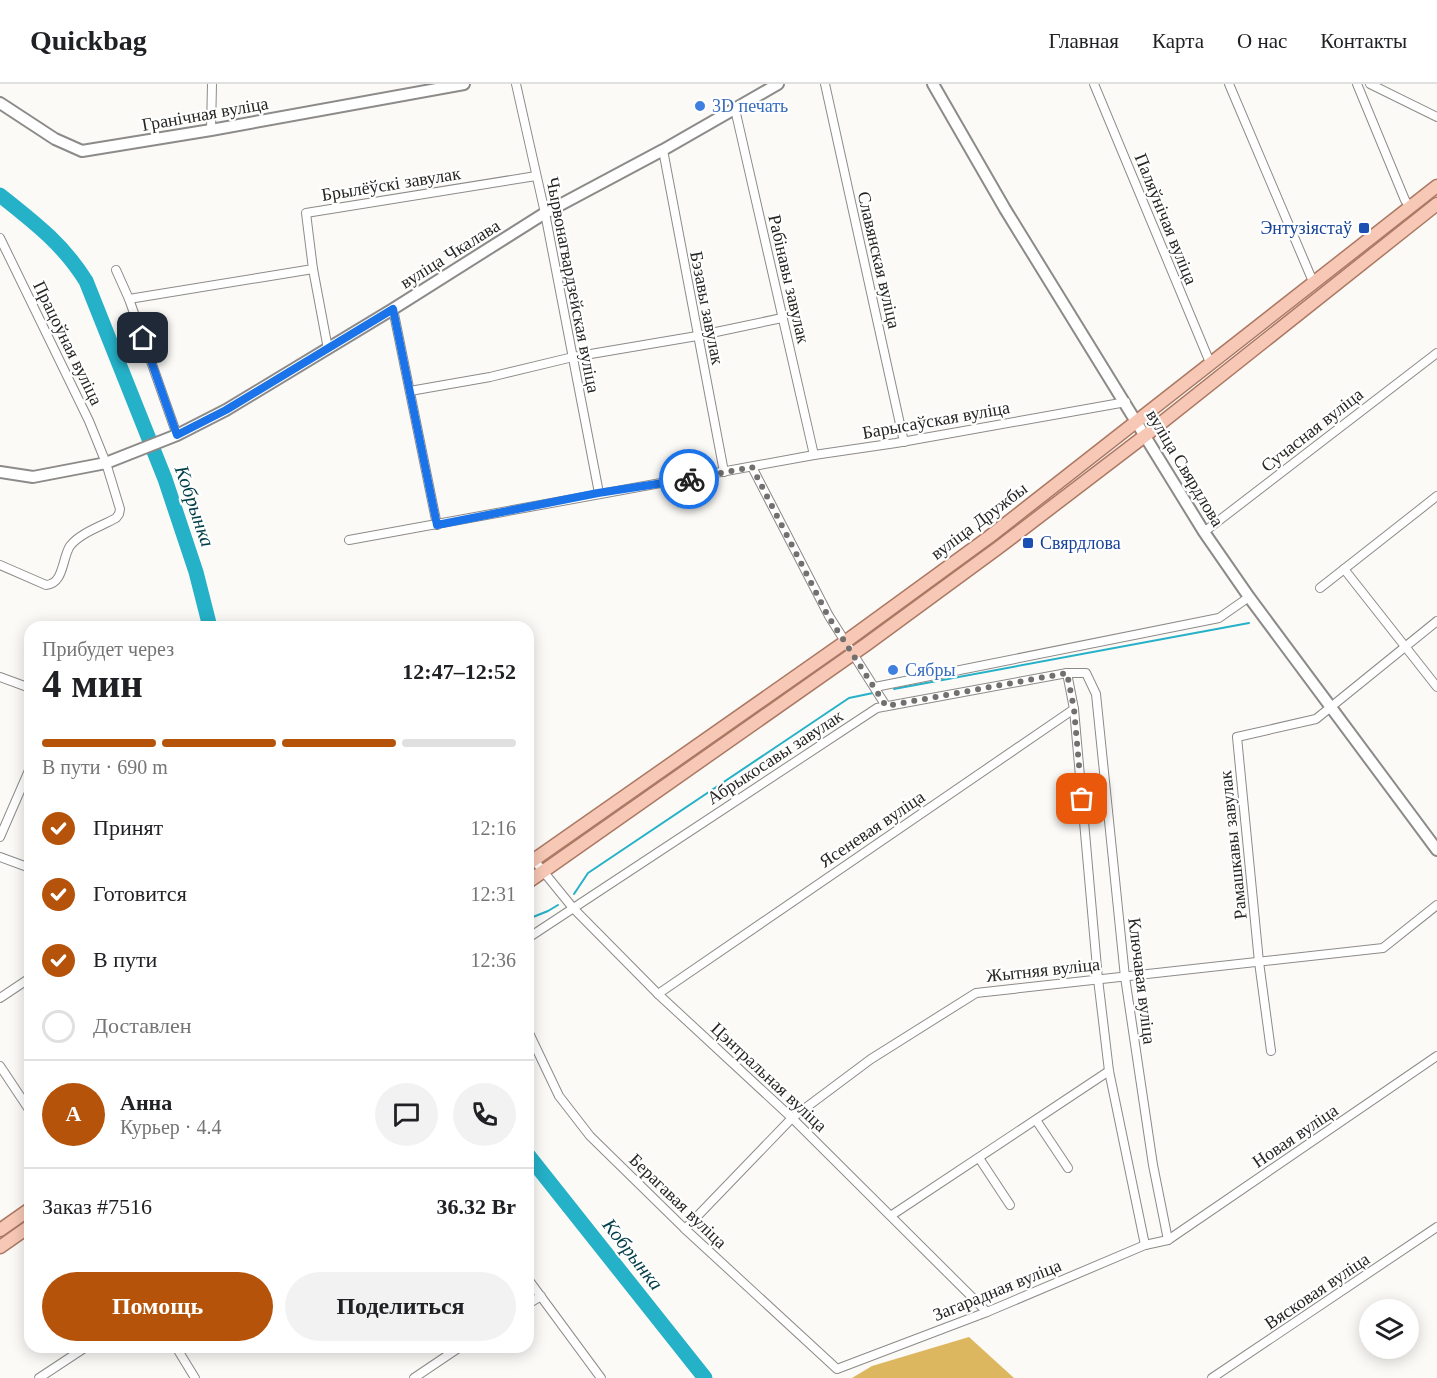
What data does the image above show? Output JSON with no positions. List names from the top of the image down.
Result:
{
  "streets": {
    "main road": [
      "Гранічная вуліца",
      "вуліца Чкалава",
      "вуліца Свярдлова",
      "вуліца Дружбы"
    ],
    "street": [
      "Брылёўскі завулак",
      "Паляўнічая вуліца",
      "Славянская вуліца",
      "Рабінавы завулак",
      "Чырвонагвардзейская вуліца",
      "Бэзавы завулак",
      "Працоўная вуліца",
      "Барысаўская вуліца",
      "Сучасная вуліца",
      "Абрыкосавы завулак",
      "Ясеневая вуліца",
      "Рамашкавы завулак",
      "Жытняя вуліца",
      "Ключавая вуліца",
      "Цэнтральная вуліца",
      "Новая вуліца",
      "Берагавая вуліца",
      "Загарадная вуліца",
      "Вясковая вуліца"
    ]
  },
  "crossings": [
    ["Брылёўскі завулак", "вуліца Чкалава"],
    ["Брылёўскі завулак", "Чырвонагвардзейская вуліца"],
    ["Паляўнічая вуліца", "вуліца Дружбы"],
    ["вуліца Чкалава", "Рабінавы завулак"],
    ["вуліца Чкалава", "Чырвонагвардзейская вуліца"],
    ["вуліца Чкалава", "Бэзавы завулак"],
    ["вуліца Чкалава", "Працоўная вуліца"],
    ["Славянская вуліца", "Барысаўская вуліца"],
    ["Рабінавы завулак", "Барысаўская вуліца"],
    ["Чырвонагвардзейская вуліца", "Барысаўская вуліца"],
    ["Бэзавы завулак", "Барысаўская вуліца"],
    ["Барысаўская вуліца", "вуліца Свярдлова"],
    ["Сучасная вуліца", "вуліца Свярдлова"],
    ["вуліца Свярдлова", "вуліца Дружбы"],
    ["вуліца Свярдлова", "Рамашкавы завулак"],
    ["вуліца Дружбы", "Цэнтральная вуліца"],
    ["Абрыкосавы завулак", "Ключавая вуліца"],
    ["Абрыкосавы завулак", "Цэнтральная вуліца"],
    ["Ясеневая вуліца", "Цэнтральная вуліца"],
    ["Рамашкавы завулак", "Жытняя вуліца"],
    ["Жытняя вуліца", "Ключавая вуліца"],
    ["Жытняя вуліца", "Цэнтральная вуліца"],
    ["Жытняя вуліца", "Берагавая вуліца"],
    ["Ключавая вуліца", "Новая вуліца"],
    ["Ключавая вуліца", "Загарадная вуліца"],
    ["Цэнтральная вуліца", "Загарадная вуліца"],
    ["Новая вуліца", "Загарадная вуліца"],
    ["Берагавая вуліца", "Загарадная вуліца"]
  ],
  "water": ["Кобрынка"],
  "places": {
    "other": ["3D печать", "Сябры"],
    "transit": ["Энтузіястаў", "Свярдлова"]
  },
  "page": {
    "header": "Quickbag",
    "nav": [
      "Главная",
      "Карта",
      "О нас",
      "Контакты"
    ],
    "heading": ["4 мин", "Прибудет через", "12:47–12:52"],
    "panel": [
      "Анна",
      "Курьер · 4.4",
      "Заказ #7516",
      "36.32 Br"
    ],
    "bar": "В пути · 690 m",
    "list": [
      ["Принят", "12:16"],
      ["Готовится", "12:31"],
      ["В пути", "12:36"],
      "Доставлен"
    ],
    "round": "А",
    "buttons": ["Помощь", "Поделиться"]
  }
}
